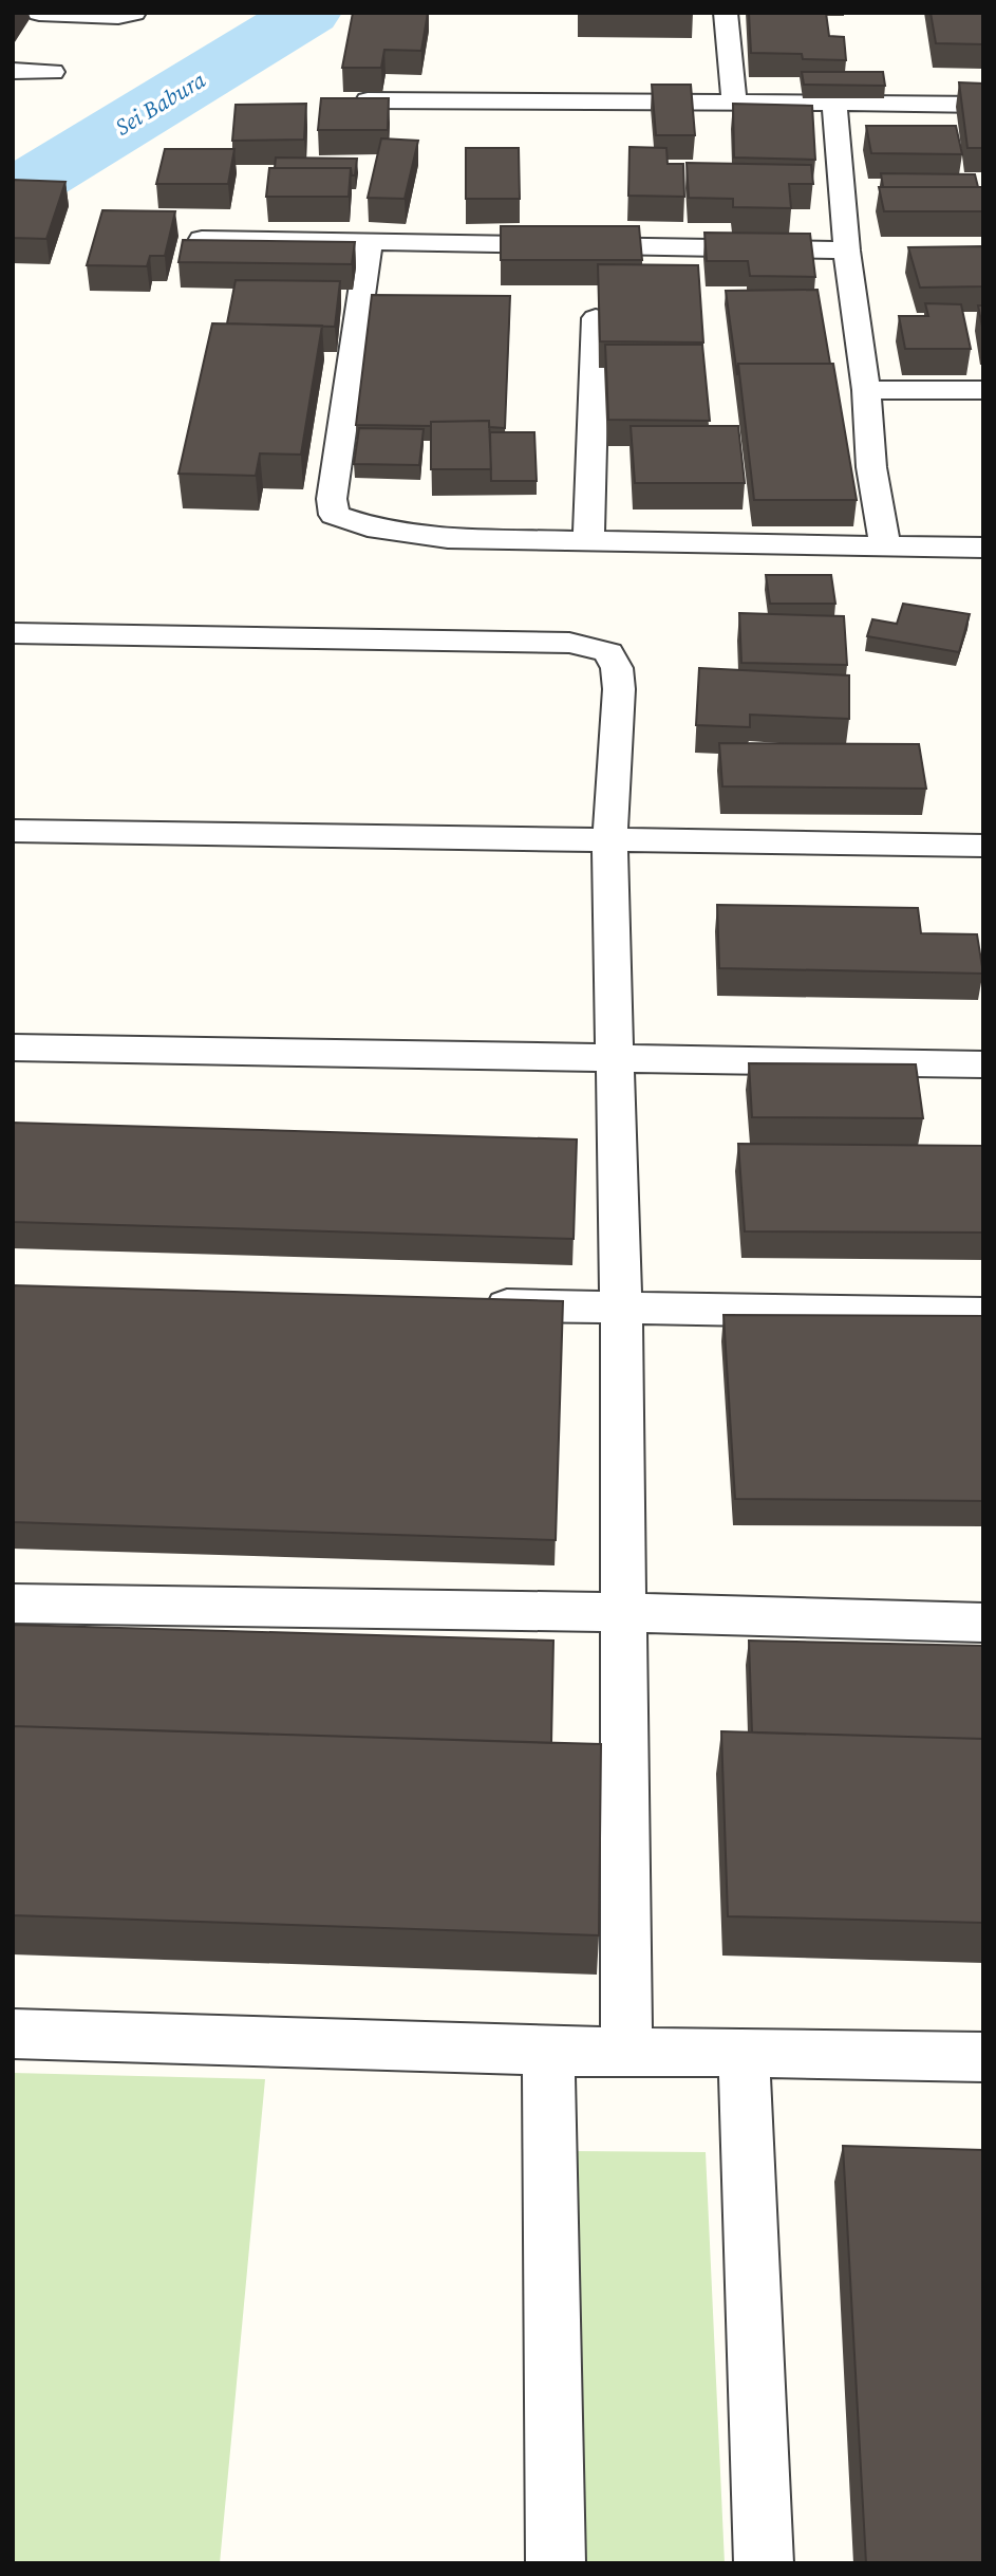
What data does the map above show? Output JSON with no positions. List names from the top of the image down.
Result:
{
  "water": ["Sei Babura"]
}
